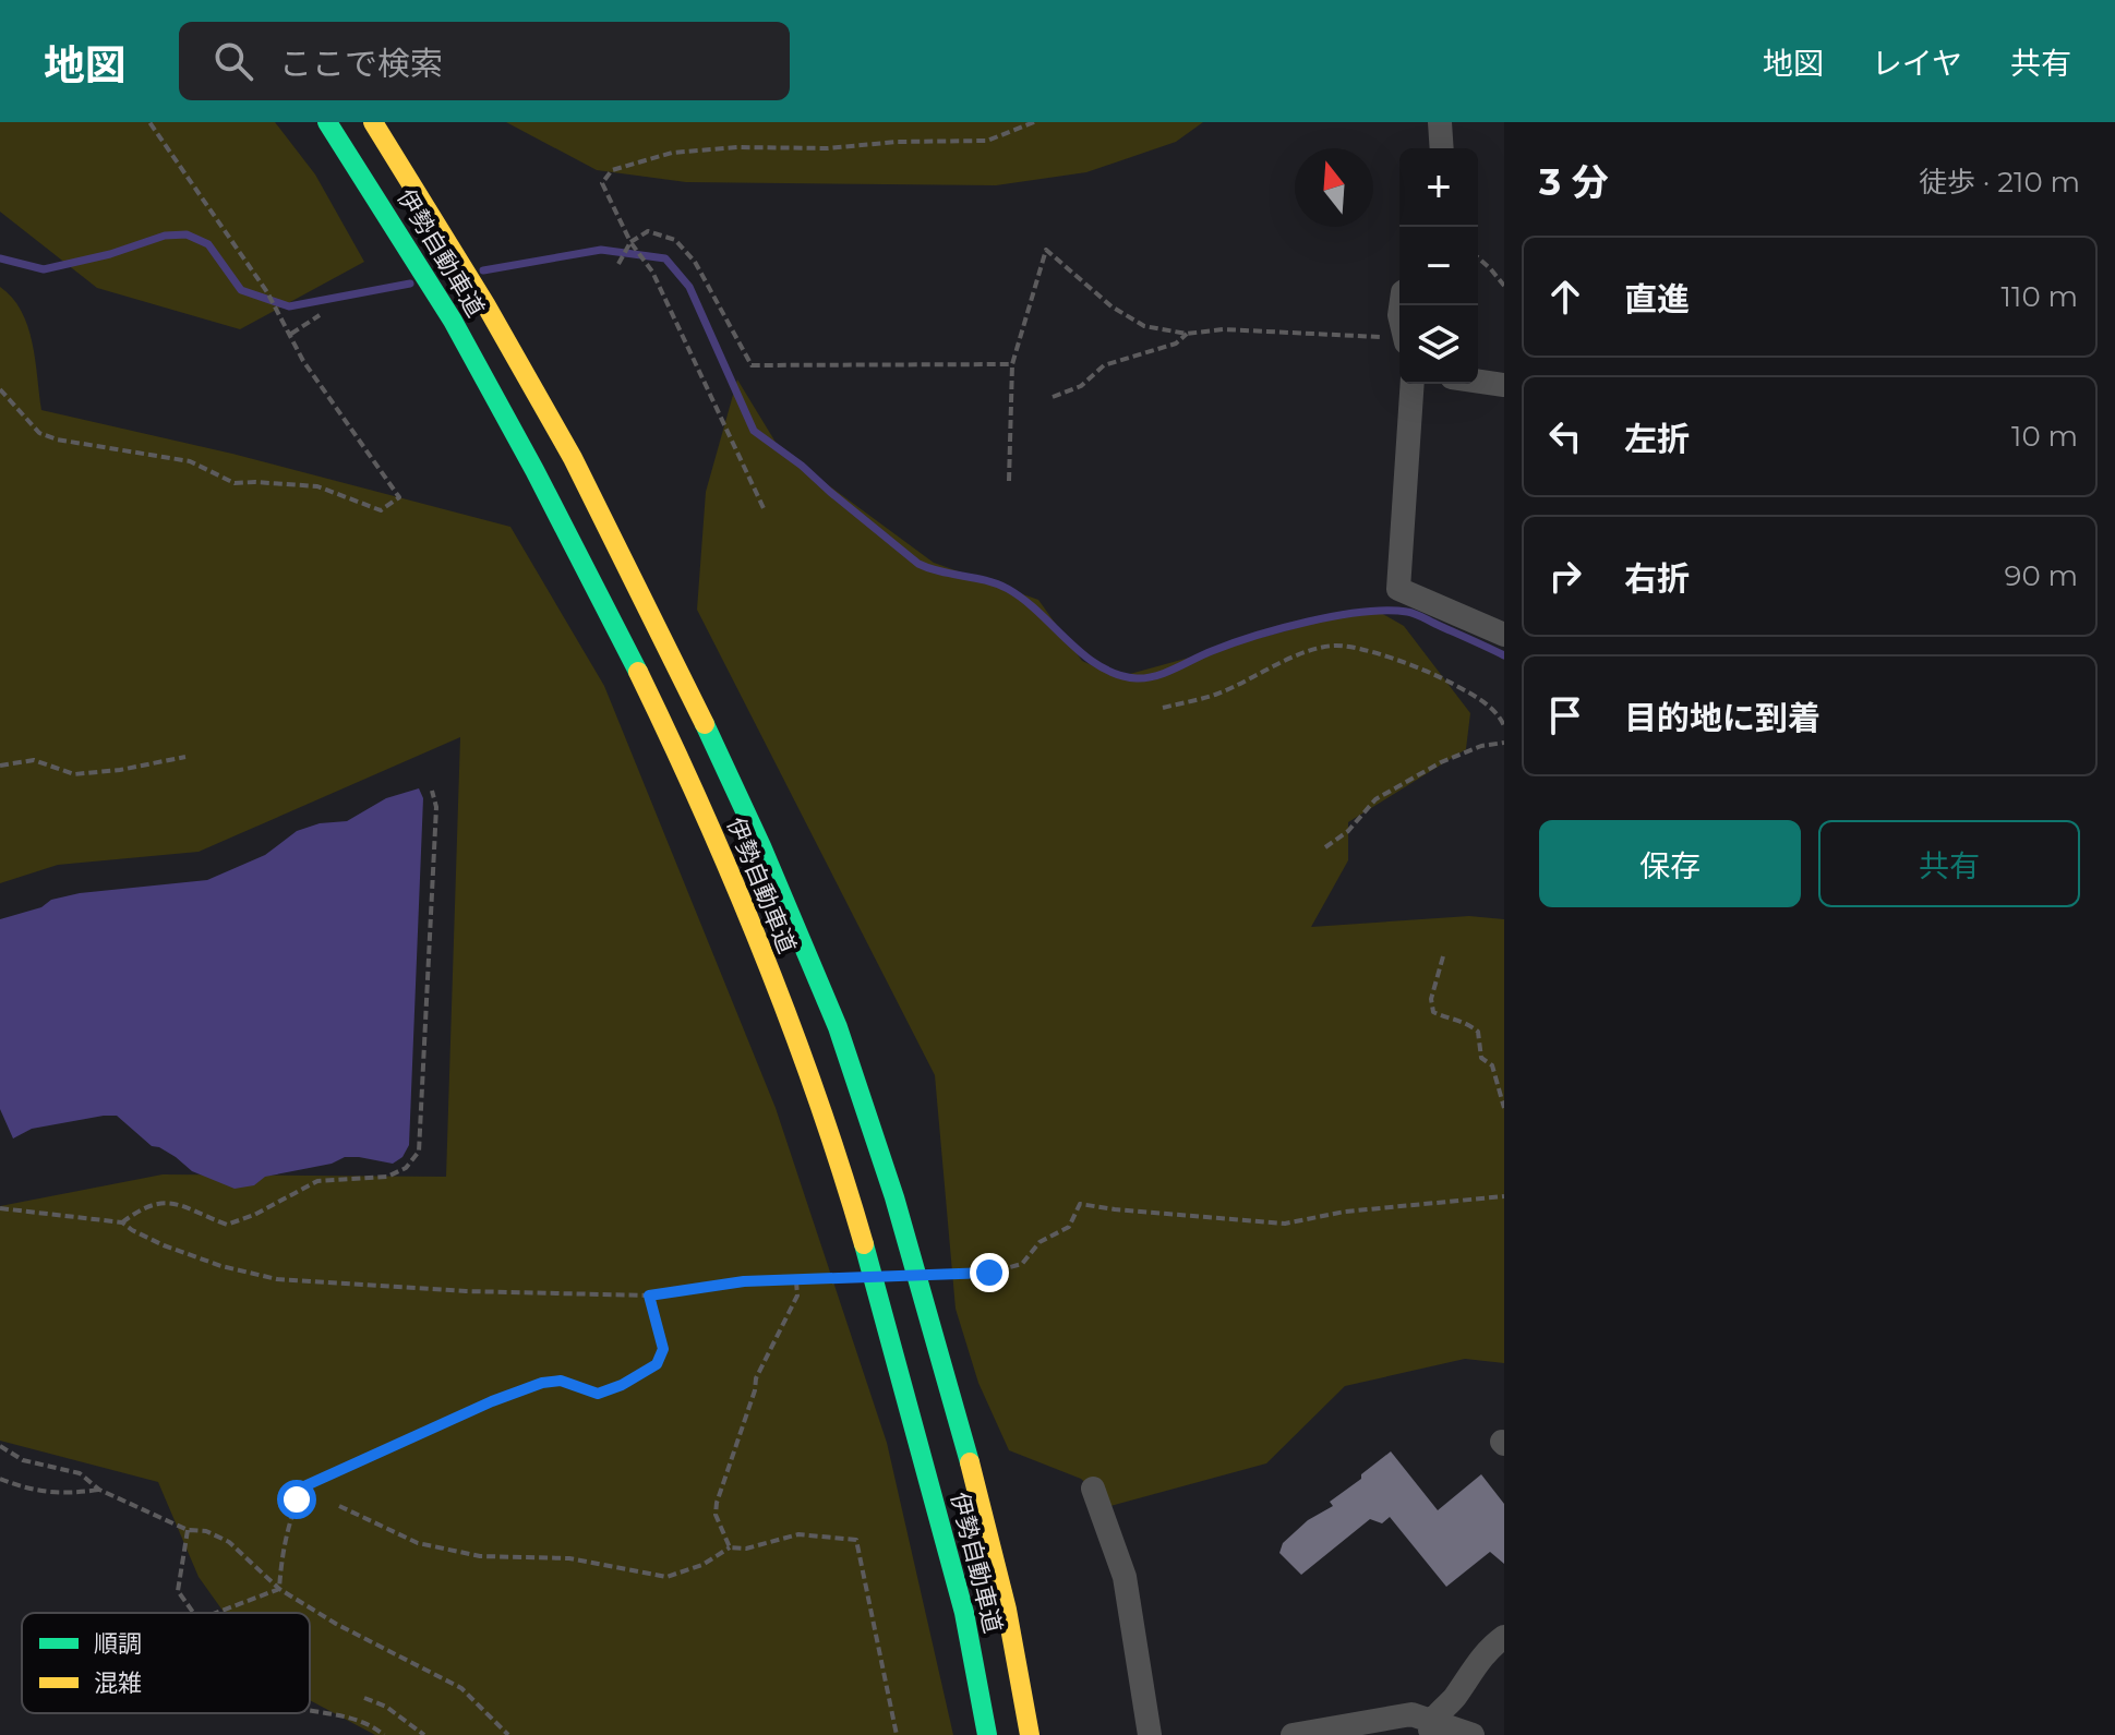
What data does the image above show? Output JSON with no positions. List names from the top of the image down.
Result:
{
  "streets": {
    "highway": ["伊勢自動車道"]
  },
  "legend": ["順調", "混雑"],
  "north": "top",
  "page": {
    "header": "地図",
    "search": "ここで検索",
    "nav": ["地図", "レイヤ", "共有"],
    "heading": ["3 分", "徒歩 · 210 m"],
    "map_buttons": ["+", "−"],
    "list": [
      ["直進", "110 m"],
      ["左折", "10 m"],
      ["右折", "90 m"],
      "目的地に到着"
    ],
    "buttons": ["保存", "共有"]
  }
}
